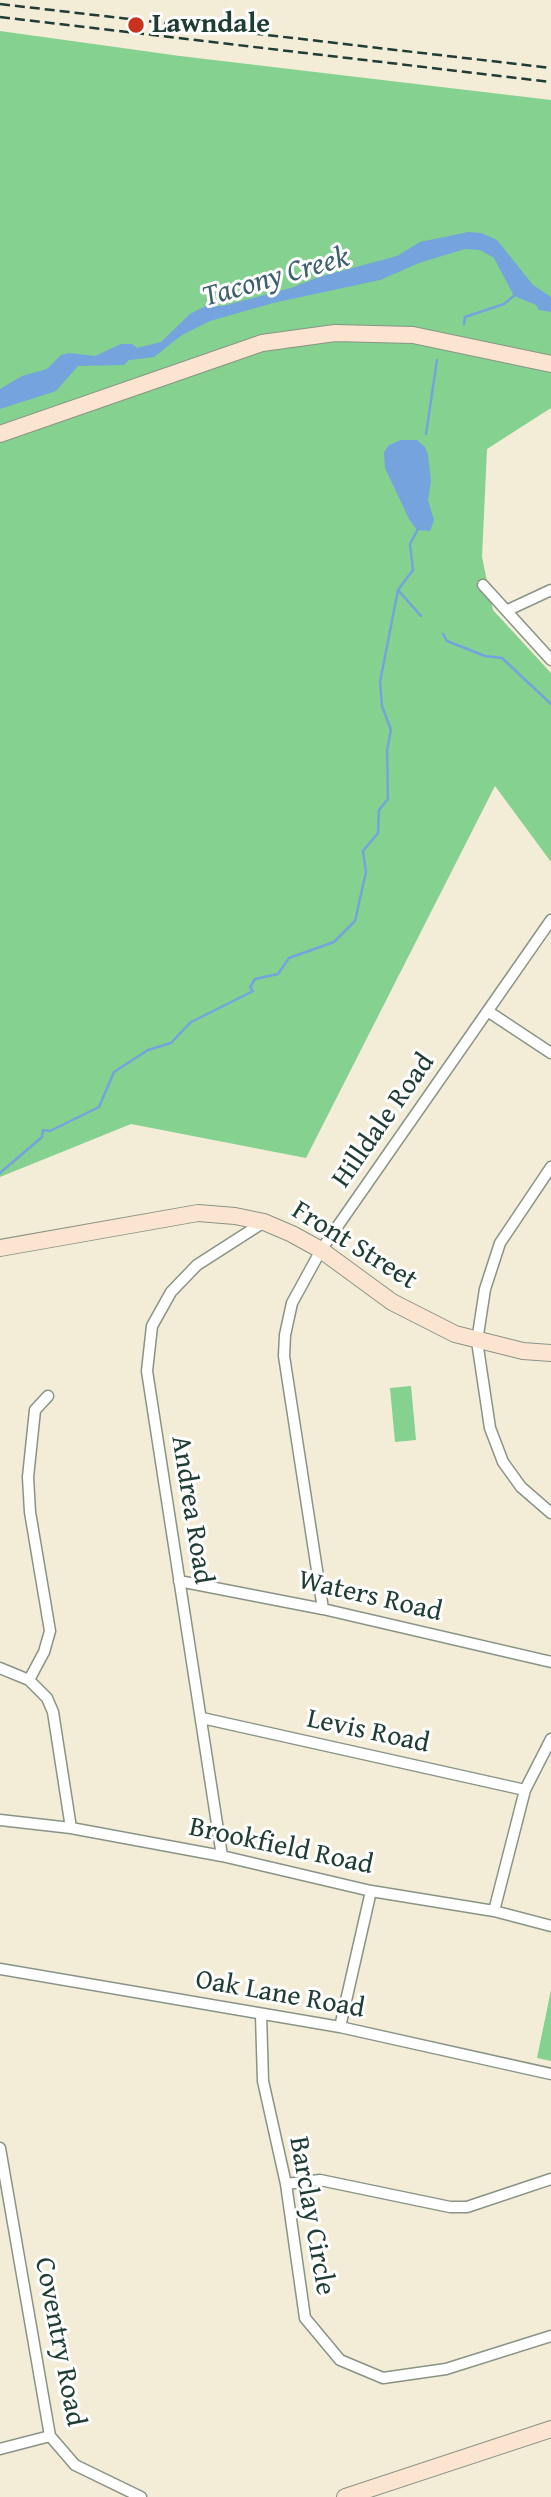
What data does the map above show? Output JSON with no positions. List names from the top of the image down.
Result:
{
  "streets": {
    "street": [
      "Hilldale Road",
      "Front Street",
      "Andrea Road",
      "Waters Road",
      "Levis Road",
      "Brookfield Road",
      "Oak Lane Road",
      "Barclay Circle",
      "Coventry Road"
    ]
  },
  "crossings": [
    ["Hilldale Road", "Front Street"],
    ["Hilldale Road", "Waters Road"],
    ["Front Street", "Andrea Road"],
    ["Andrea Road", "Waters Road"],
    ["Andrea Road", "Levis Road"],
    ["Andrea Road", "Brookfield Road"],
    ["Oak Lane Road", "Barclay Circle"]
  ],
  "water": ["Tacony Creek"],
  "places": ["Lawndale"]
}
